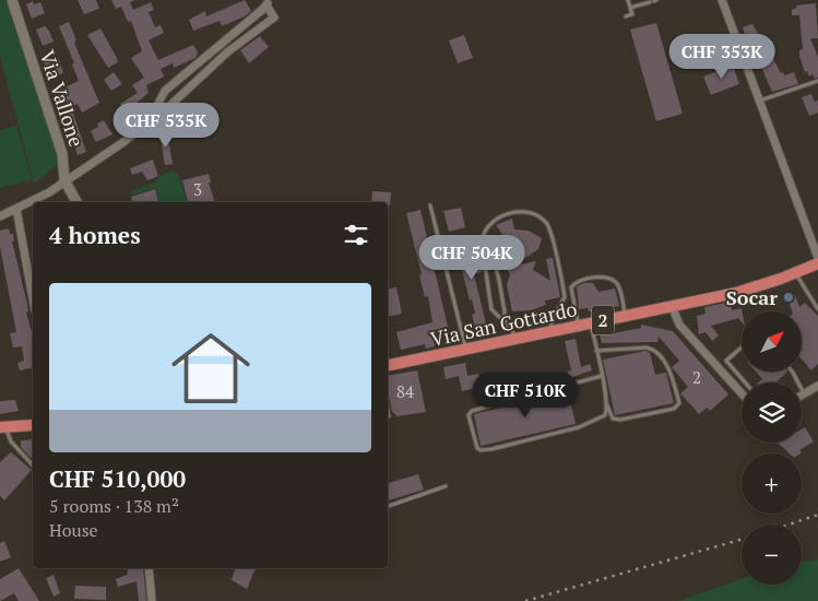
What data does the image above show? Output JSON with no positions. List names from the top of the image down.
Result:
{
  "streets": {
    "main road": ["2", "Via San Gottardo"],
    "street": ["Via Vallone"]
  },
  "places": ["Socar"],
  "house_numbers": ["3", "2", "84"],
  "north": "top right",
  "page": {
    "price": [
      "CHF 353K",
      "CHF 535K",
      "CHF 504K",
      "CHF 510K"
    ],
    "heading": "4 homes",
    "list": [
      {
        "name": "CHF 510,000",
        "note": "5 rooms · 138 m² · House"
      }
    ],
    "map_buttons": ["+", "−"]
  }
}
